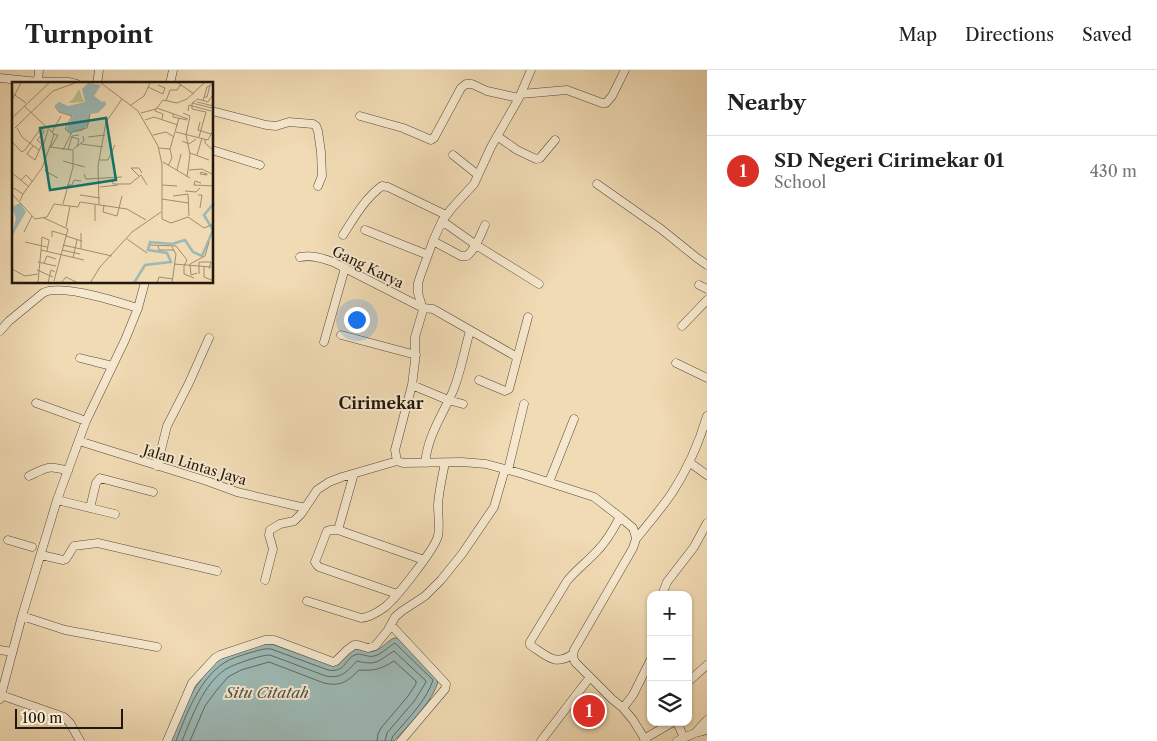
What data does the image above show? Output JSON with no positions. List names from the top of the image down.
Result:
{
  "streets": {
    "street": ["Gang Karya", "Jalan Lintas Jaya"]
  },
  "districts": ["Cirimekar"],
  "water": ["Situ Citatah"],
  "scale_bar": "100 m",
  "page": {
    "header": "Turnpoint",
    "nav": ["Map", "Directions", "Saved"],
    "heading": "Nearby",
    "list": [
      {
        "mark": "1",
        "name": "SD Negeri Cirimekar 01",
        "note": "School",
        "value": "430 m"
      }
    ],
    "map_buttons": ["+", "−"],
    "pins": "1",
    "scale": "100 m"
  }
}
